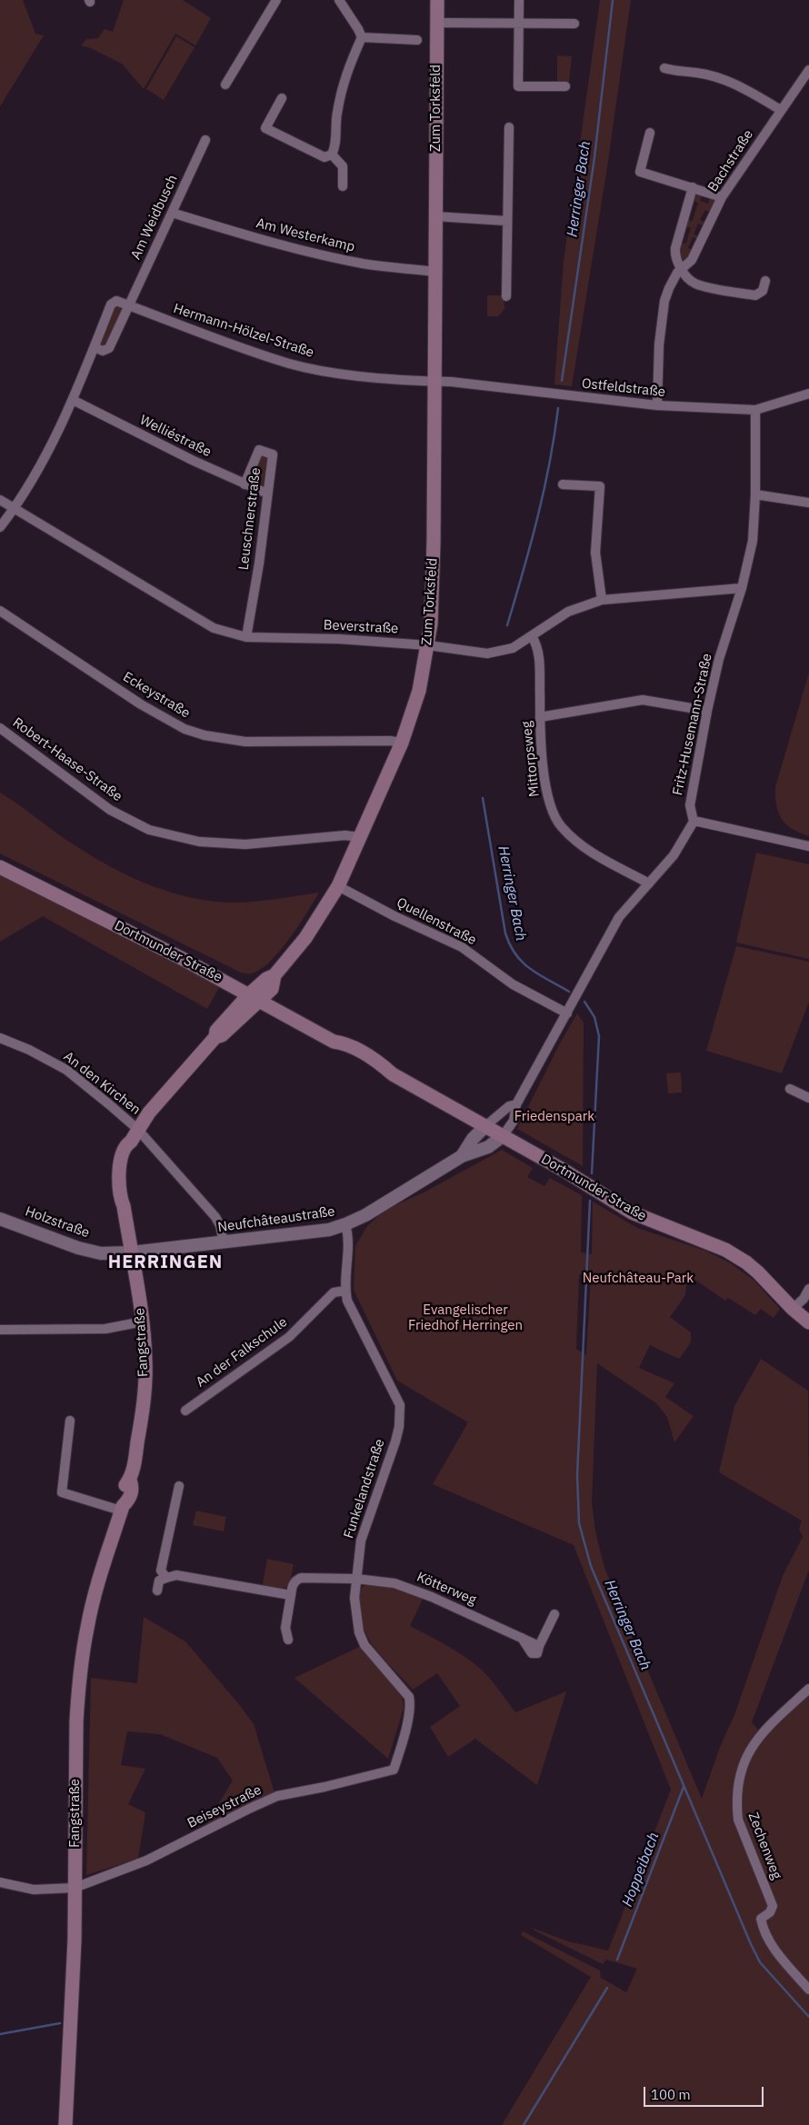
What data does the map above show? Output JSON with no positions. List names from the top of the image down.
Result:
{
  "streets": {
    "main road": ["Zum Torksfeld", "Dortmunder Straße", "Fangstraße"],
    "street": [
      "Bachstraße",
      "Am Weidbusch",
      "Am Westerkamp",
      "Hermann-Hölzel-Straße",
      "Ostfeldstraße",
      "Welliéstraße",
      "Leuschnerstraße",
      "Beverstraße",
      "Eckeystraße",
      "Fritz-Husemann-Straße",
      "Mittorpsweg",
      "Robert-Haase-Straße",
      "Quellenstraße",
      "An den Kirchen",
      "Neufchâteaustraße",
      "Holzstraße",
      "An der Falkschule",
      "Funkelandstraße",
      "Kötterweg",
      "Beiseystraße",
      "Zechenweg"
    ]
  },
  "crossings": [
    ["Zum Torksfeld", "Am Westerkamp"],
    ["Zum Torksfeld", "Hermann-Hölzel-Straße"],
    ["Zum Torksfeld", "Ostfeldstraße"],
    ["Zum Torksfeld", "Beverstraße"],
    ["Zum Torksfeld", "Eckeystraße"],
    ["Zum Torksfeld", "Robert-Haase-Straße"],
    ["Zum Torksfeld", "Quellenstraße"],
    ["Zum Torksfeld", "Dortmunder Straße"],
    ["Zum Torksfeld", "Fangstraße"],
    ["Bachstraße", "Ostfeldstraße"],
    ["Am Weidbusch", "Am Westerkamp"],
    ["Am Weidbusch", "Hermann-Hölzel-Straße"],
    ["Hermann-Hölzel-Straße", "Ostfeldstraße"],
    ["Ostfeldstraße", "Fritz-Husemann-Straße"],
    ["Welliéstraße", "Leuschnerstraße"],
    ["Leuschnerstraße", "Beverstraße"],
    ["Beverstraße", "Fritz-Husemann-Straße"],
    ["Beverstraße", "Mittorpsweg"],
    ["Dortmunder Straße", "Neufchâteaustraße"],
    ["Dortmunder Straße", "Fangstraße"],
    ["An den Kirchen", "Neufchâteaustraße"],
    ["An den Kirchen", "Fangstraße"],
    ["Neufchâteaustraße", "Holzstraße"],
    ["Neufchâteaustraße", "Fangstraße"],
    ["Holzstraße", "Fangstraße"],
    ["Fangstraße", "Beiseystraße"],
    ["An der Falkschule", "Funkelandstraße"],
    ["Funkelandstraße", "Kötterweg"],
    ["Funkelandstraße", "Beiseystraße"]
  ],
  "districts": ["HERRINGEN"],
  "water": ["Herringer Bach", "Hoppeibach"],
  "parks": ["Friedenspark", "Neufchâteau-Park", "Evangelischer Friedhof Herringen"],
  "scale_bar": "100 m"
}
